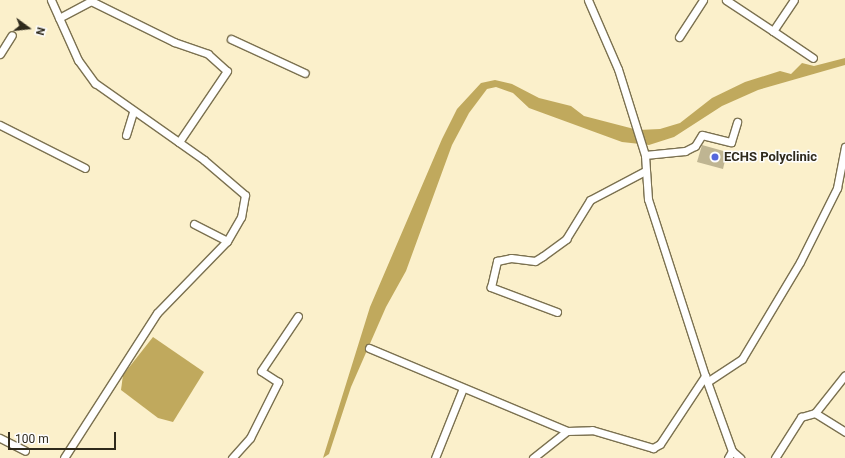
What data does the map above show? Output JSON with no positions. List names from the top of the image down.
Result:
{
  "places": ["ECHS Polyclinic"],
  "scale_bar": "100 m",
  "north": "right"
}
